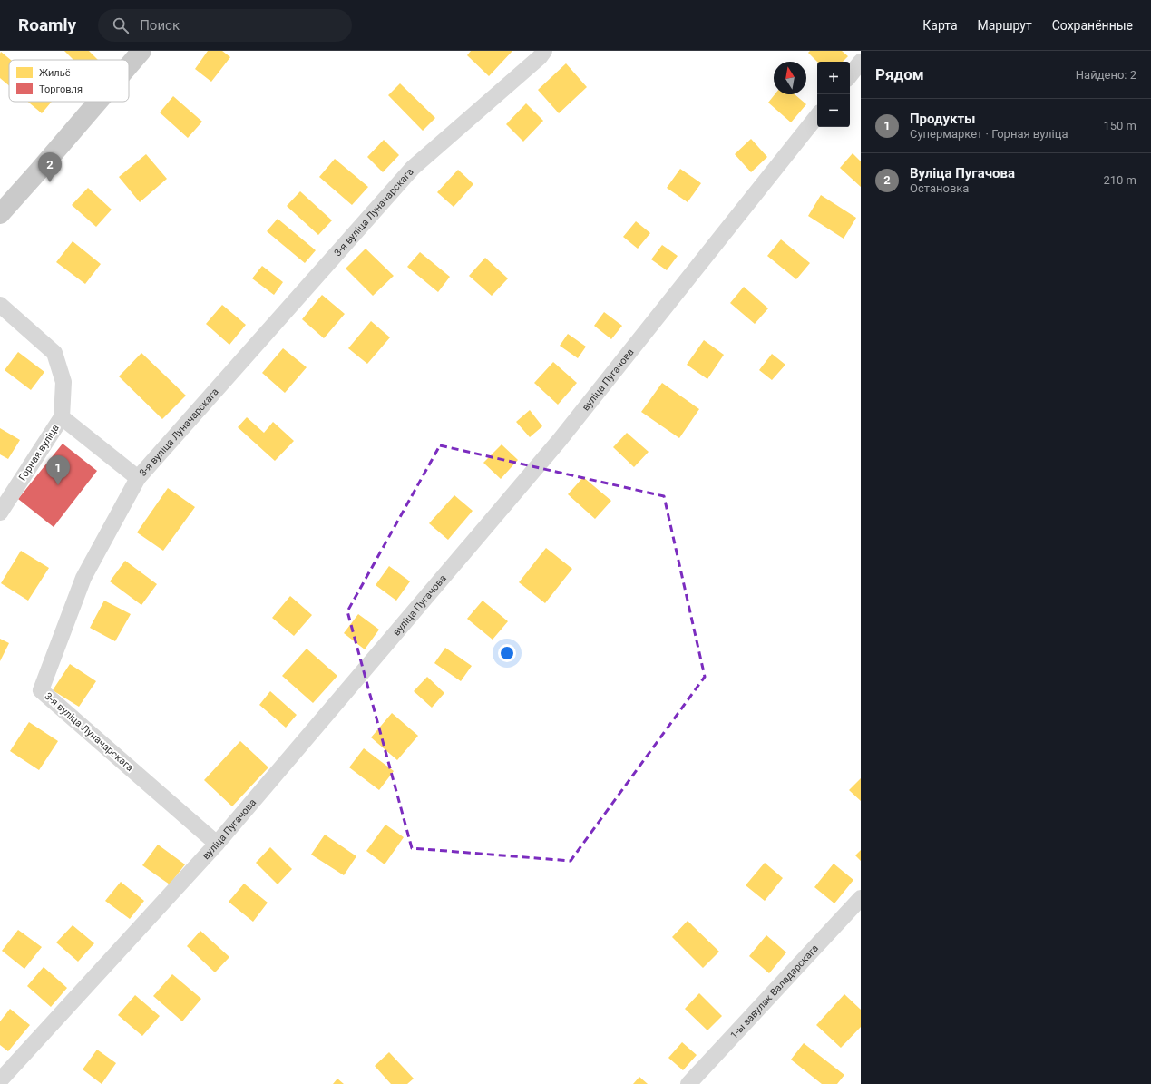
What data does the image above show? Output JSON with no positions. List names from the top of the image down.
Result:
{
  "streets": {
    "street": [
      "3-я вуліца Луначарскага",
      "вуліца Пугачова",
      "Горная вуліца",
      "1-ы завулак Валадарскага"
    ]
  },
  "crossings": [
    ["3-я вуліца Луначарскага", "вуліца Пугачова"]
  ],
  "legend": ["Жильё", "Торговля"],
  "north": "top",
  "page": {
    "header": "Roamly",
    "search": "Поиск",
    "nav": ["Карта", "Маршрут", "Сохранённые"],
    "heading": ["Рядом", "Найдено: 2"],
    "map_buttons": ["+", "−"],
    "list": [
      {
        "mark": "1",
        "name": "Продукты",
        "note": "Супермаркет · Горная вуліца",
        "value": "150 m"
      },
      {
        "mark": "2",
        "name": "Вуліца Пугачова",
        "note": "Остановка",
        "value": "210 m"
      }
    ],
    "pins": ["2", "1"]
  }
}
